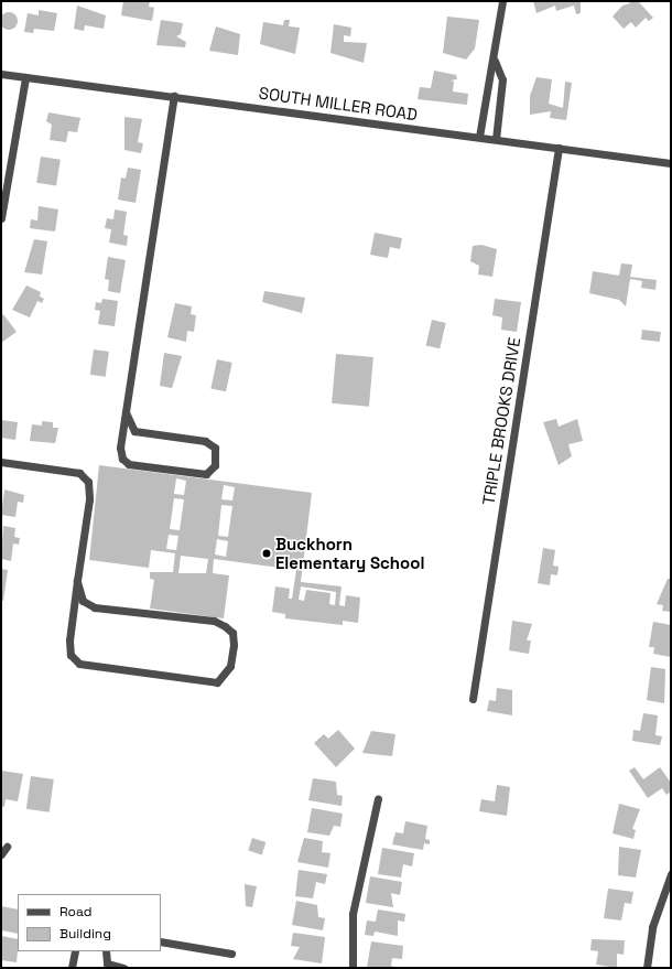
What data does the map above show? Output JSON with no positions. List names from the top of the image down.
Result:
{
  "streets": {
    "street": ["SOUTH MILLER ROAD", "TRIPLE BROOKS DRIVE"]
  },
  "crossings": [
    ["SOUTH MILLER ROAD", "TRIPLE BROOKS DRIVE"]
  ],
  "places": ["Buckhorn Elementary School"],
  "legend": ["Road", "Building"]
}
